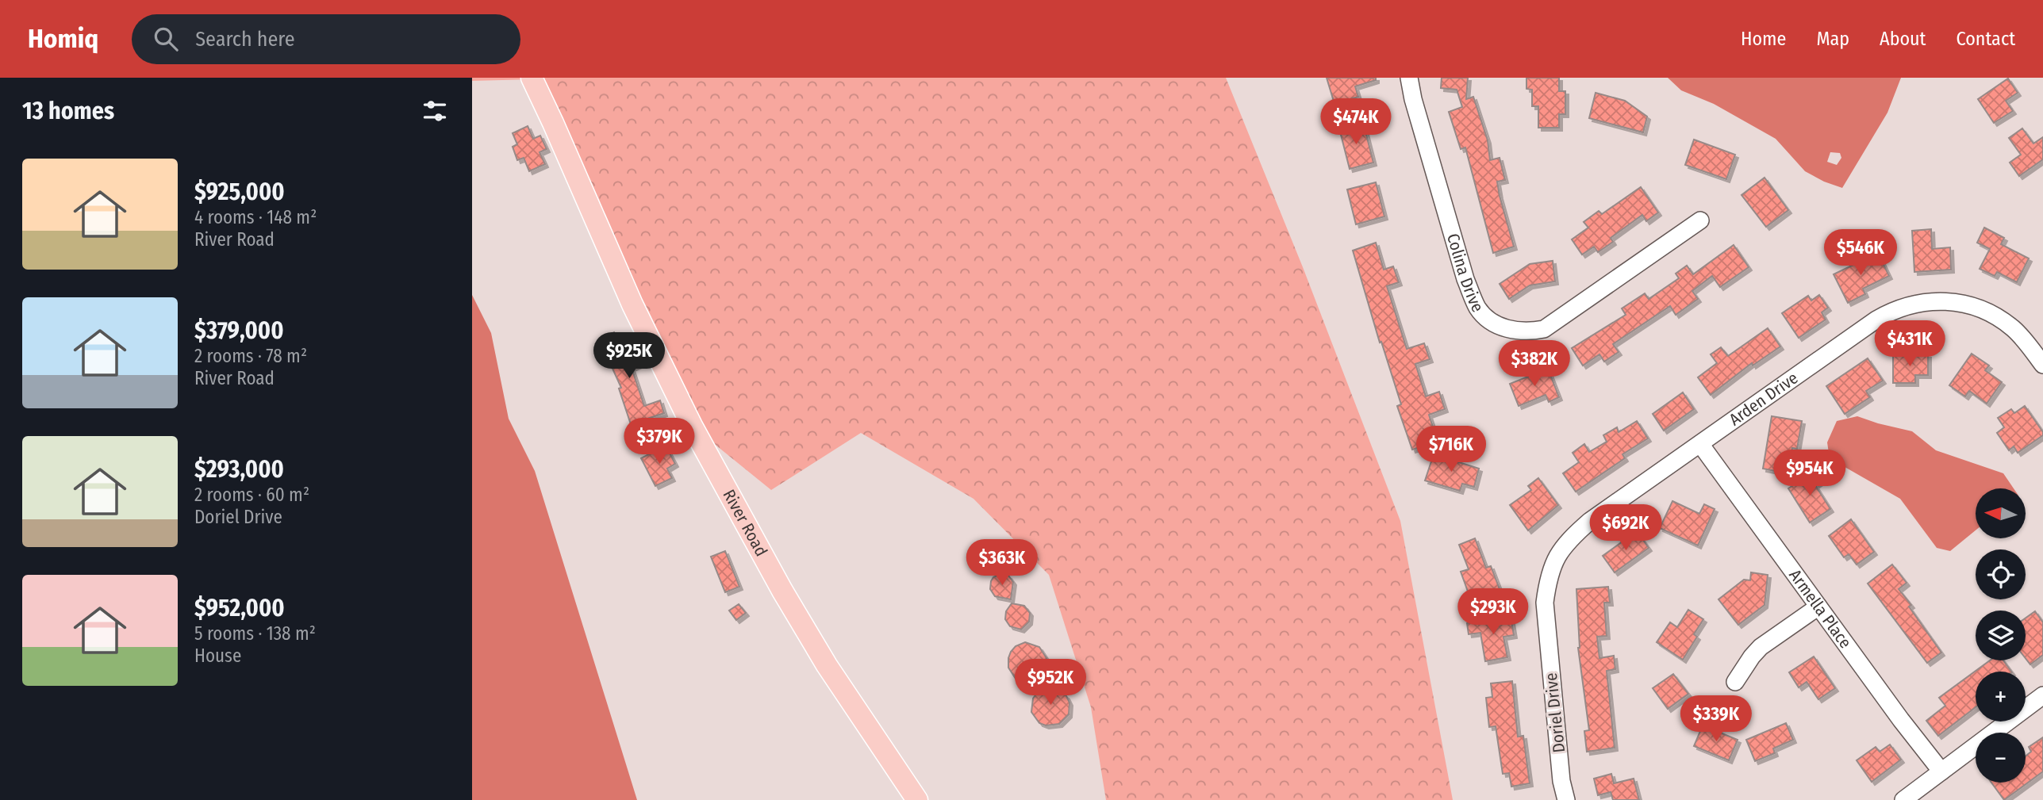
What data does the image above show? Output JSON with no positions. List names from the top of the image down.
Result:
{
  "streets": {
    "main road": ["River Road"],
    "street": [
      "Colina Drive",
      "Arden Drive",
      "Armella Place",
      "Doriel Drive"
    ]
  },
  "crossings": [
    ["Arden Drive", "Armella Place"],
    ["Arden Drive", "Doriel Drive"]
  ],
  "north": "left",
  "page": {
    "header": "Homiq",
    "search": "Search here",
    "nav": [
      "Home",
      "Map",
      "About",
      "Contact"
    ],
    "heading": "13 homes",
    "price": [
      "$474K",
      "$546K",
      "$431K",
      "$925K",
      "$382K",
      "$379K",
      "$716K",
      "$954K",
      "$692K",
      "$363K",
      "$293K",
      "$952K",
      "$339K"
    ],
    "list": [
      {
        "name": "$925,000",
        "note": "4 rooms · 148 m² · River Road"
      },
      {
        "name": "$379,000",
        "note": "2 rooms · 78 m² · River Road"
      },
      {
        "name": "$293,000",
        "note": "2 rooms · 60 m² · Doriel Drive"
      },
      {
        "name": "$952,000",
        "note": "5 rooms · 138 m² · House"
      }
    ],
    "map_buttons": ["+", "−"]
  }
}
